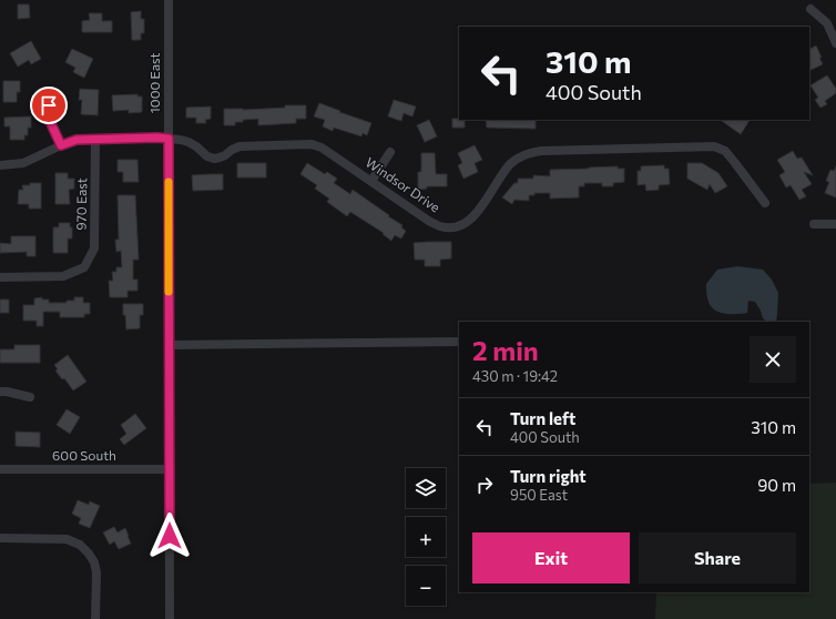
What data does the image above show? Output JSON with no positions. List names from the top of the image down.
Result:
{
  "streets": {
    "street": [
      "1000 East",
      "Windsor Drive",
      "970 East",
      "600 South"
    ]
  },
  "crossings": [
    ["1000 East", "Windsor Drive"],
    ["1000 East", "600 South"]
  ],
  "page": {
    "turn": ["310 m", "400 South"],
    "heading": ["2 min", "430 m · 19:42"],
    "list": [
      {
        "name": "Turn left",
        "note": "400 South",
        "value": "310 m"
      },
      {
        "name": "Turn right",
        "note": "950 East",
        "value": "90 m"
      }
    ],
    "map_buttons": ["+", "−"],
    "buttons": ["Exit", "Share"]
  }
}
